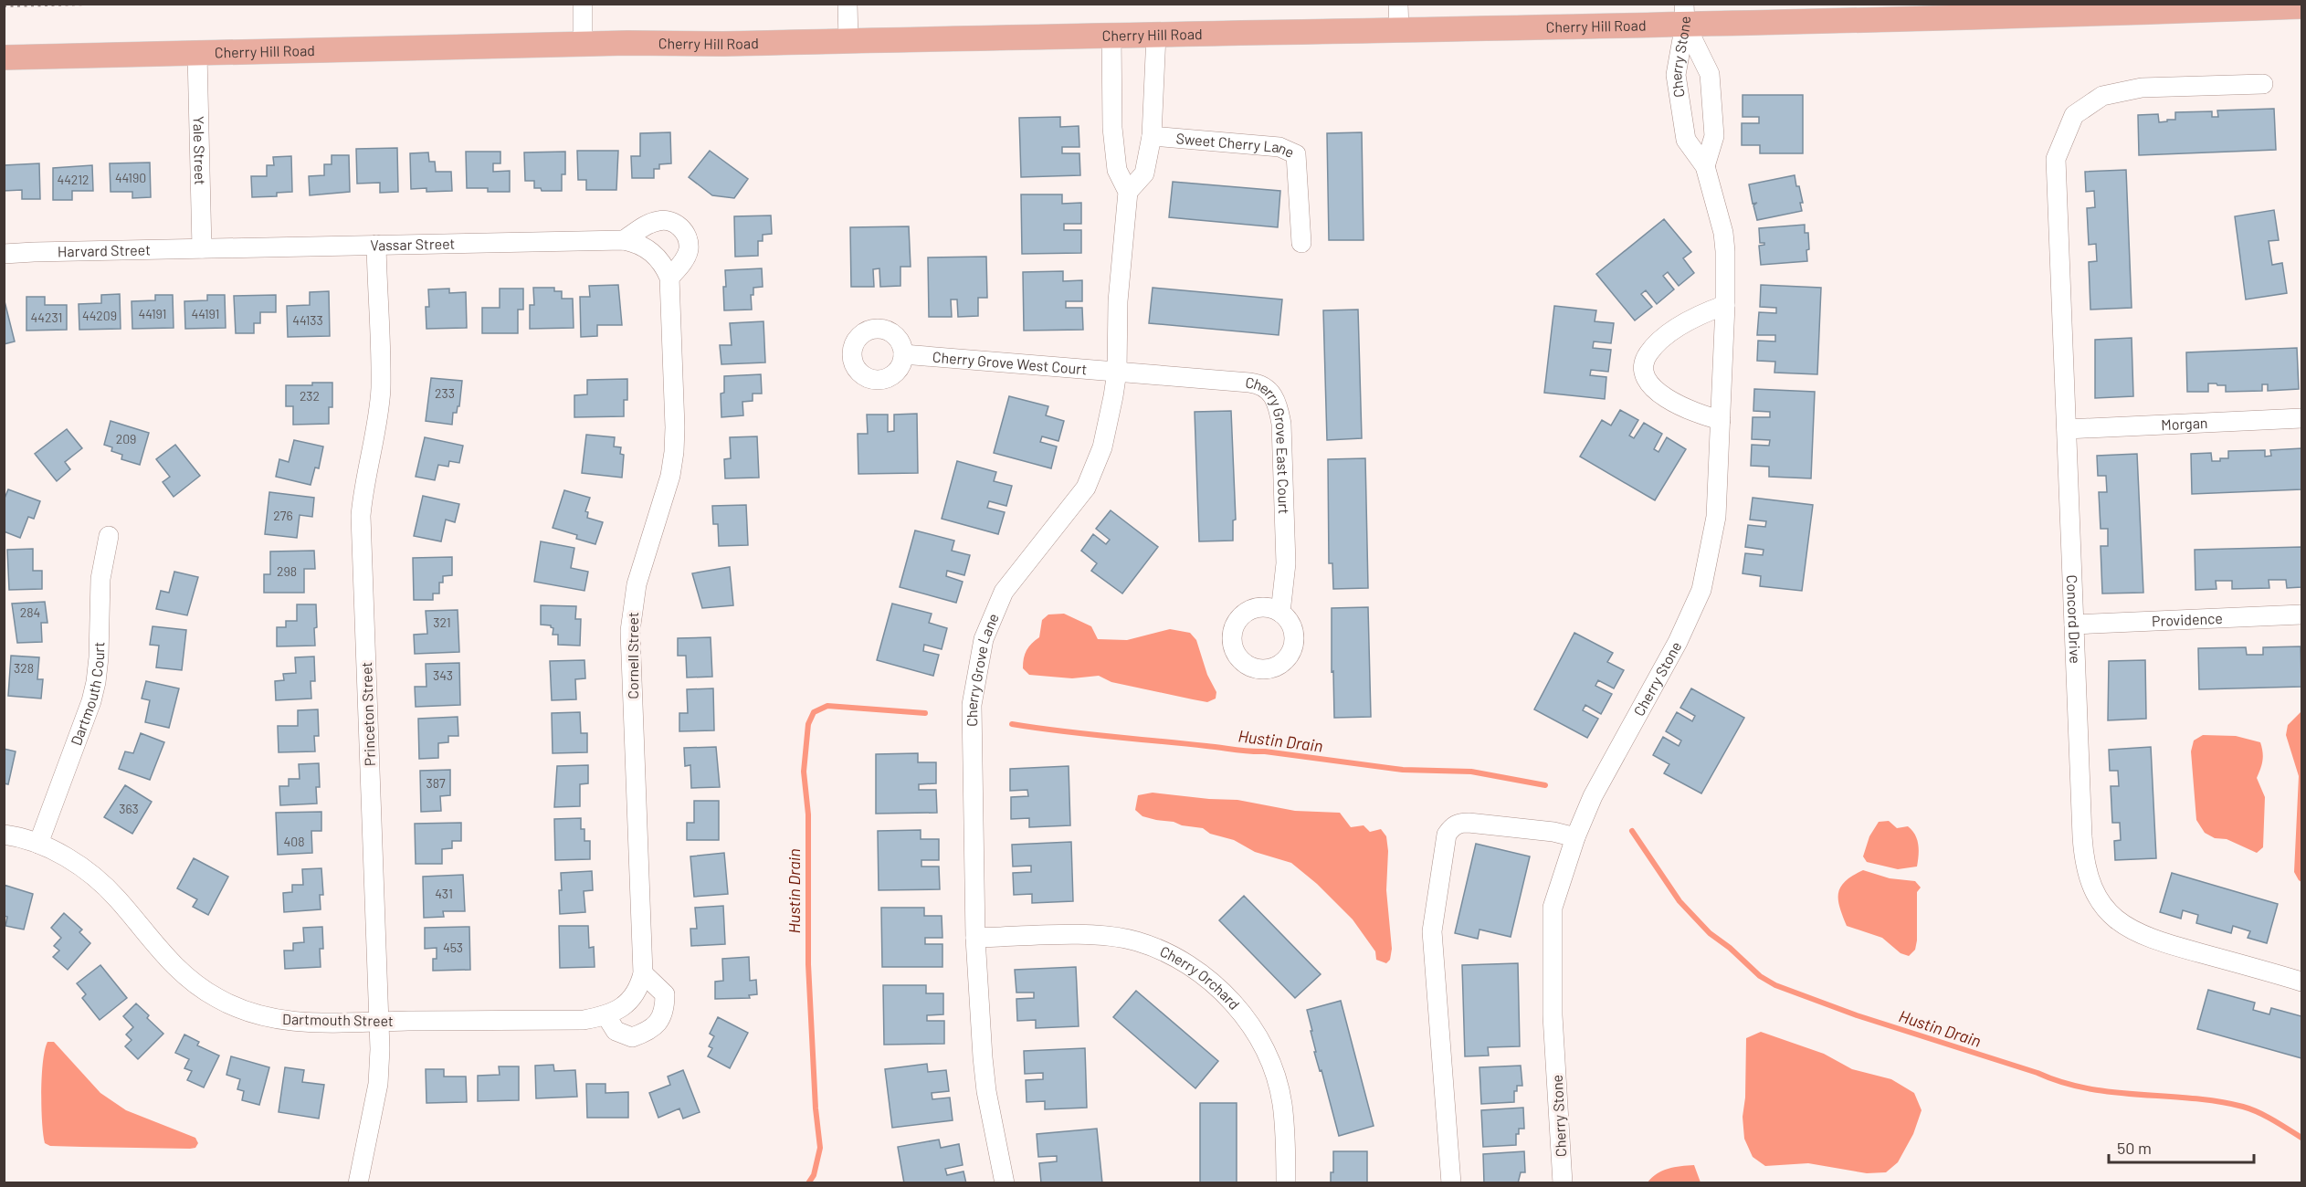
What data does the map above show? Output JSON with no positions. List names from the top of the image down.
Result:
{
  "streets": {
    "main road": ["Cherry Hill Road"],
    "street": [
      "Cherry Stone",
      "Sweet Cherry Lane",
      "Yale Street",
      "Vassar Street",
      "Harvard Street",
      "Cherry Grove West Court",
      "Morgan",
      "Cherry Grove East Court",
      "Concord Drive",
      "Providence",
      "Cornell Street",
      "Cherry Grove Lane",
      "Dartmouth Court",
      "Princeton Street",
      "Cherry Orchard",
      "Dartmouth Street"
    ]
  },
  "crossings": [
    ["Cherry Hill Road", "Cherry Stone"],
    ["Cherry Hill Road", "Yale Street"],
    ["Cherry Hill Road", "Cherry Grove Lane"],
    ["Yale Street", "Vassar Street"],
    ["Yale Street", "Harvard Street"],
    ["Vassar Street", "Harvard Street"],
    ["Vassar Street", "Cornell Street"],
    ["Vassar Street", "Princeton Street"],
    ["Cherry Grove West Court", "Cherry Grove East Court"],
    ["Cherry Grove West Court", "Cherry Grove Lane"],
    ["Morgan", "Concord Drive"],
    ["Cherry Grove East Court", "Cherry Grove Lane"],
    ["Concord Drive", "Providence"],
    ["Cornell Street", "Dartmouth Street"],
    ["Cherry Grove Lane", "Cherry Orchard"],
    ["Dartmouth Court", "Dartmouth Street"],
    ["Princeton Street", "Dartmouth Street"]
  ],
  "water": ["Hustin Drain"],
  "house_numbers": [
    "44190",
    "44212",
    "44191",
    "44191",
    "44209",
    "44231",
    "44133",
    "233",
    "232",
    "209",
    "276",
    "298",
    "284",
    "321",
    "328",
    "343",
    "387",
    "363",
    "408",
    "431",
    "453"
  ],
  "scale_bar": "50 m"
}
